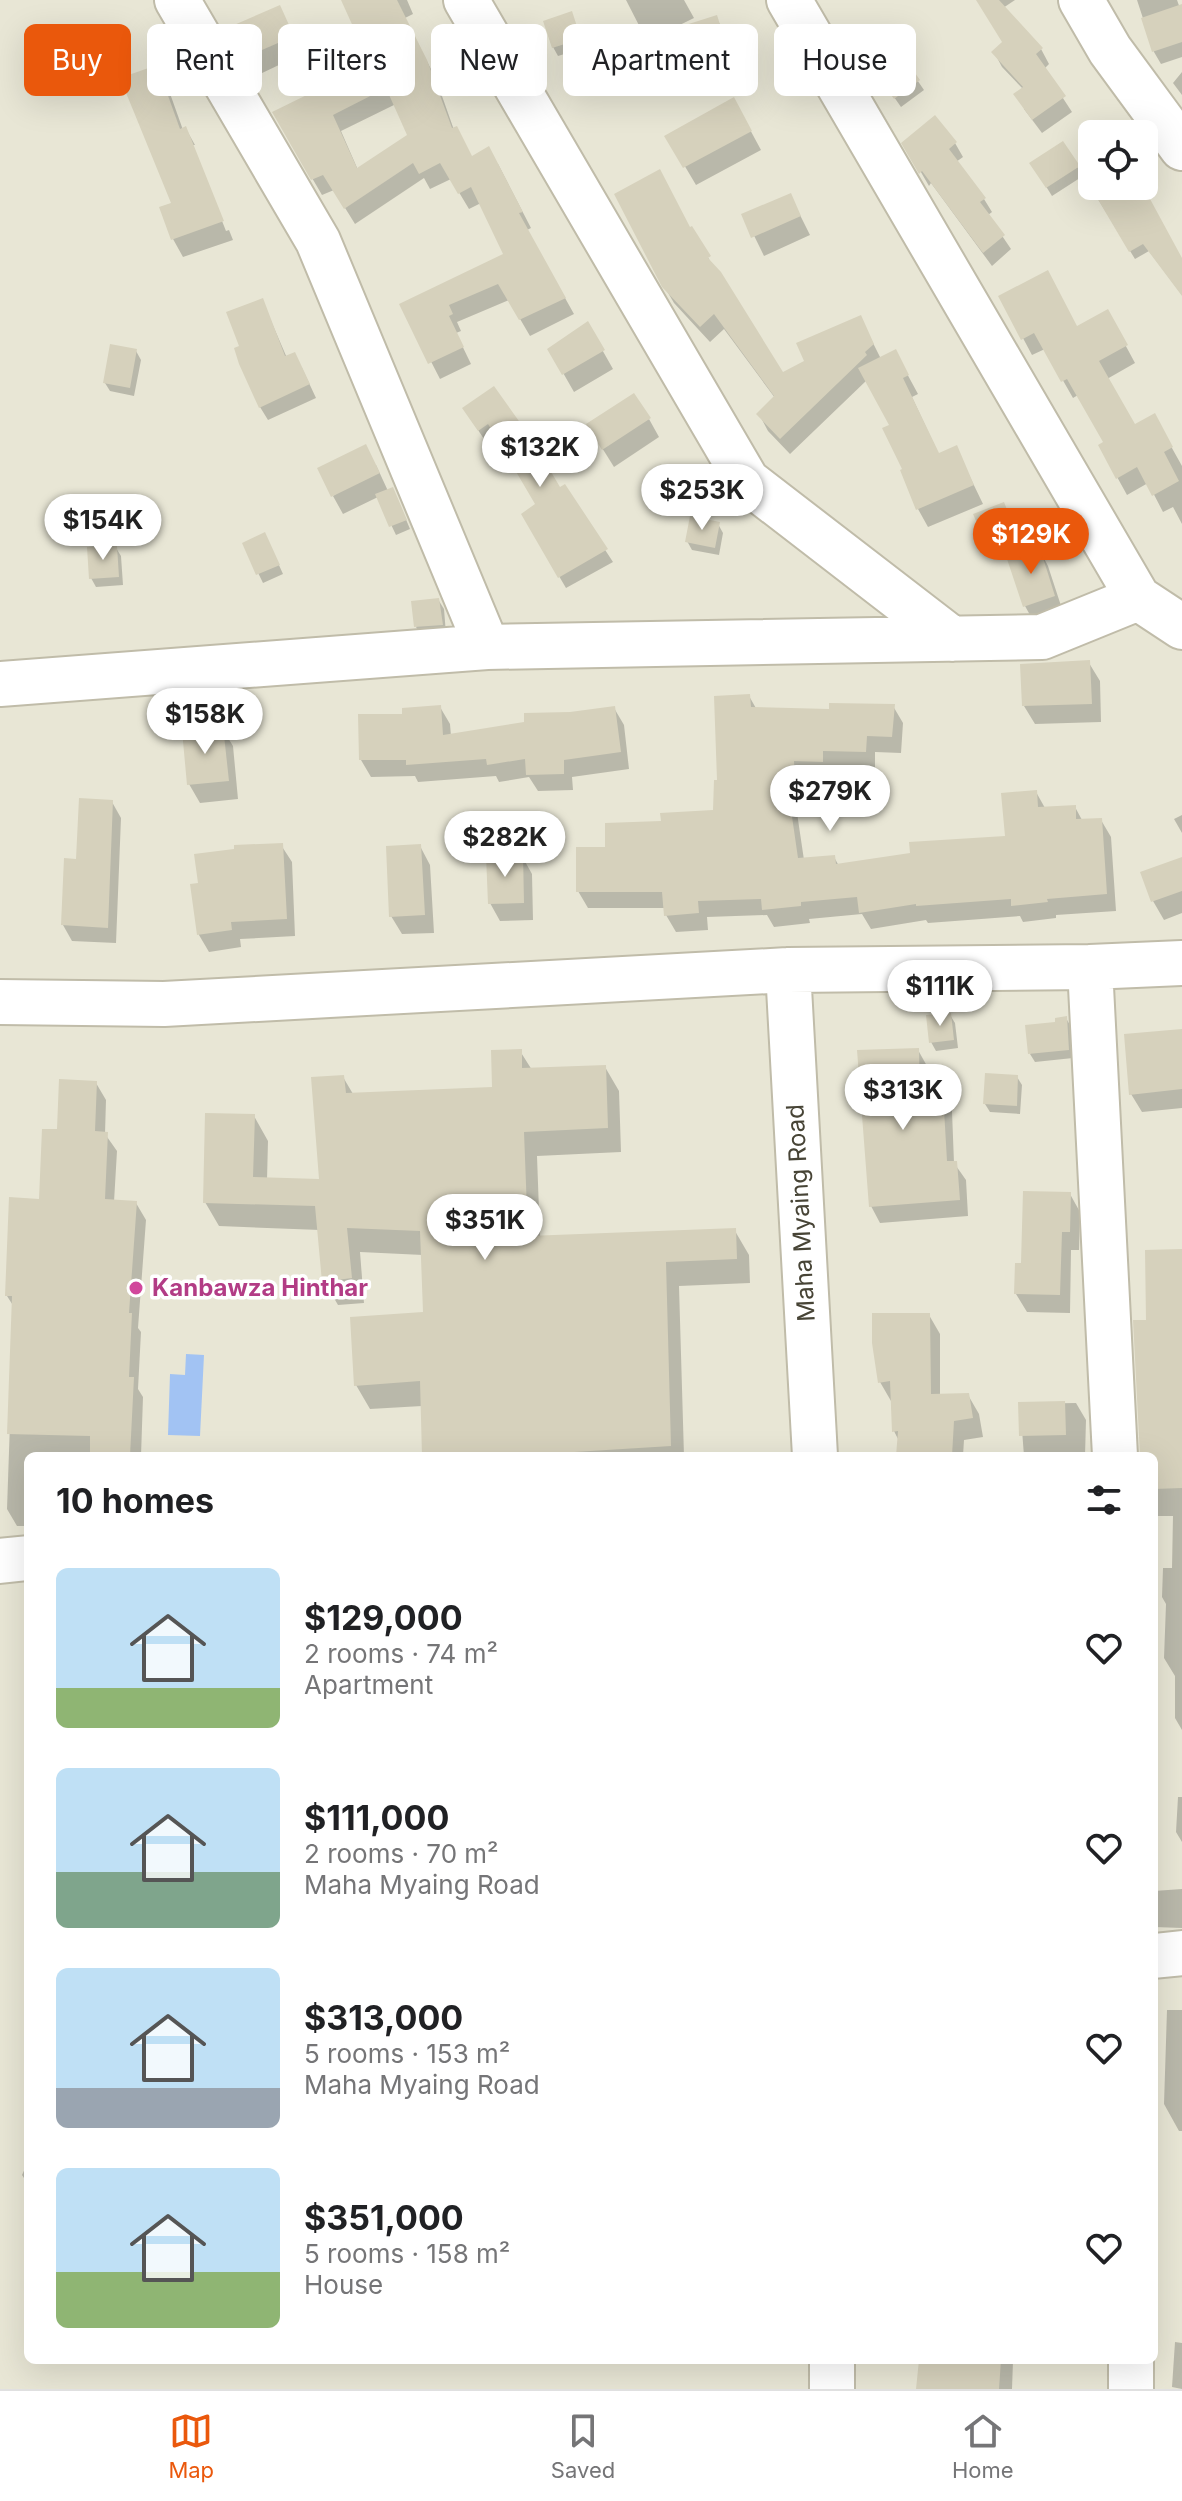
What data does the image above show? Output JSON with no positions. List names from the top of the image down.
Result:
{
  "streets": {
    "street": ["Maha Myaing Road"]
  },
  "places": ["Kanbawza Hinthar"],
  "page": {
    "chip": [
      "Buy",
      "Rent",
      "Filters",
      "New",
      "Apartment",
      "House"
    ],
    "price": [
      "$132K",
      "$253K",
      "$154K",
      "$129K",
      "$158K",
      "$279K",
      "$282K",
      "$111K",
      "$313K",
      "$351K"
    ],
    "heading": "10 homes",
    "list": [
      {
        "name": "$129,000",
        "note": "2 rooms · 74 m² · Apartment"
      },
      {
        "name": "$111,000",
        "note": "2 rooms · 70 m² · Maha Myaing Road"
      },
      {
        "name": "$313,000",
        "note": "5 rooms · 153 m² · Maha Myaing Road"
      },
      {
        "name": "$351,000",
        "note": "5 rooms · 158 m² · House"
      }
    ],
    "tabs": ["Map", "Saved", "Home"]
  }
}
